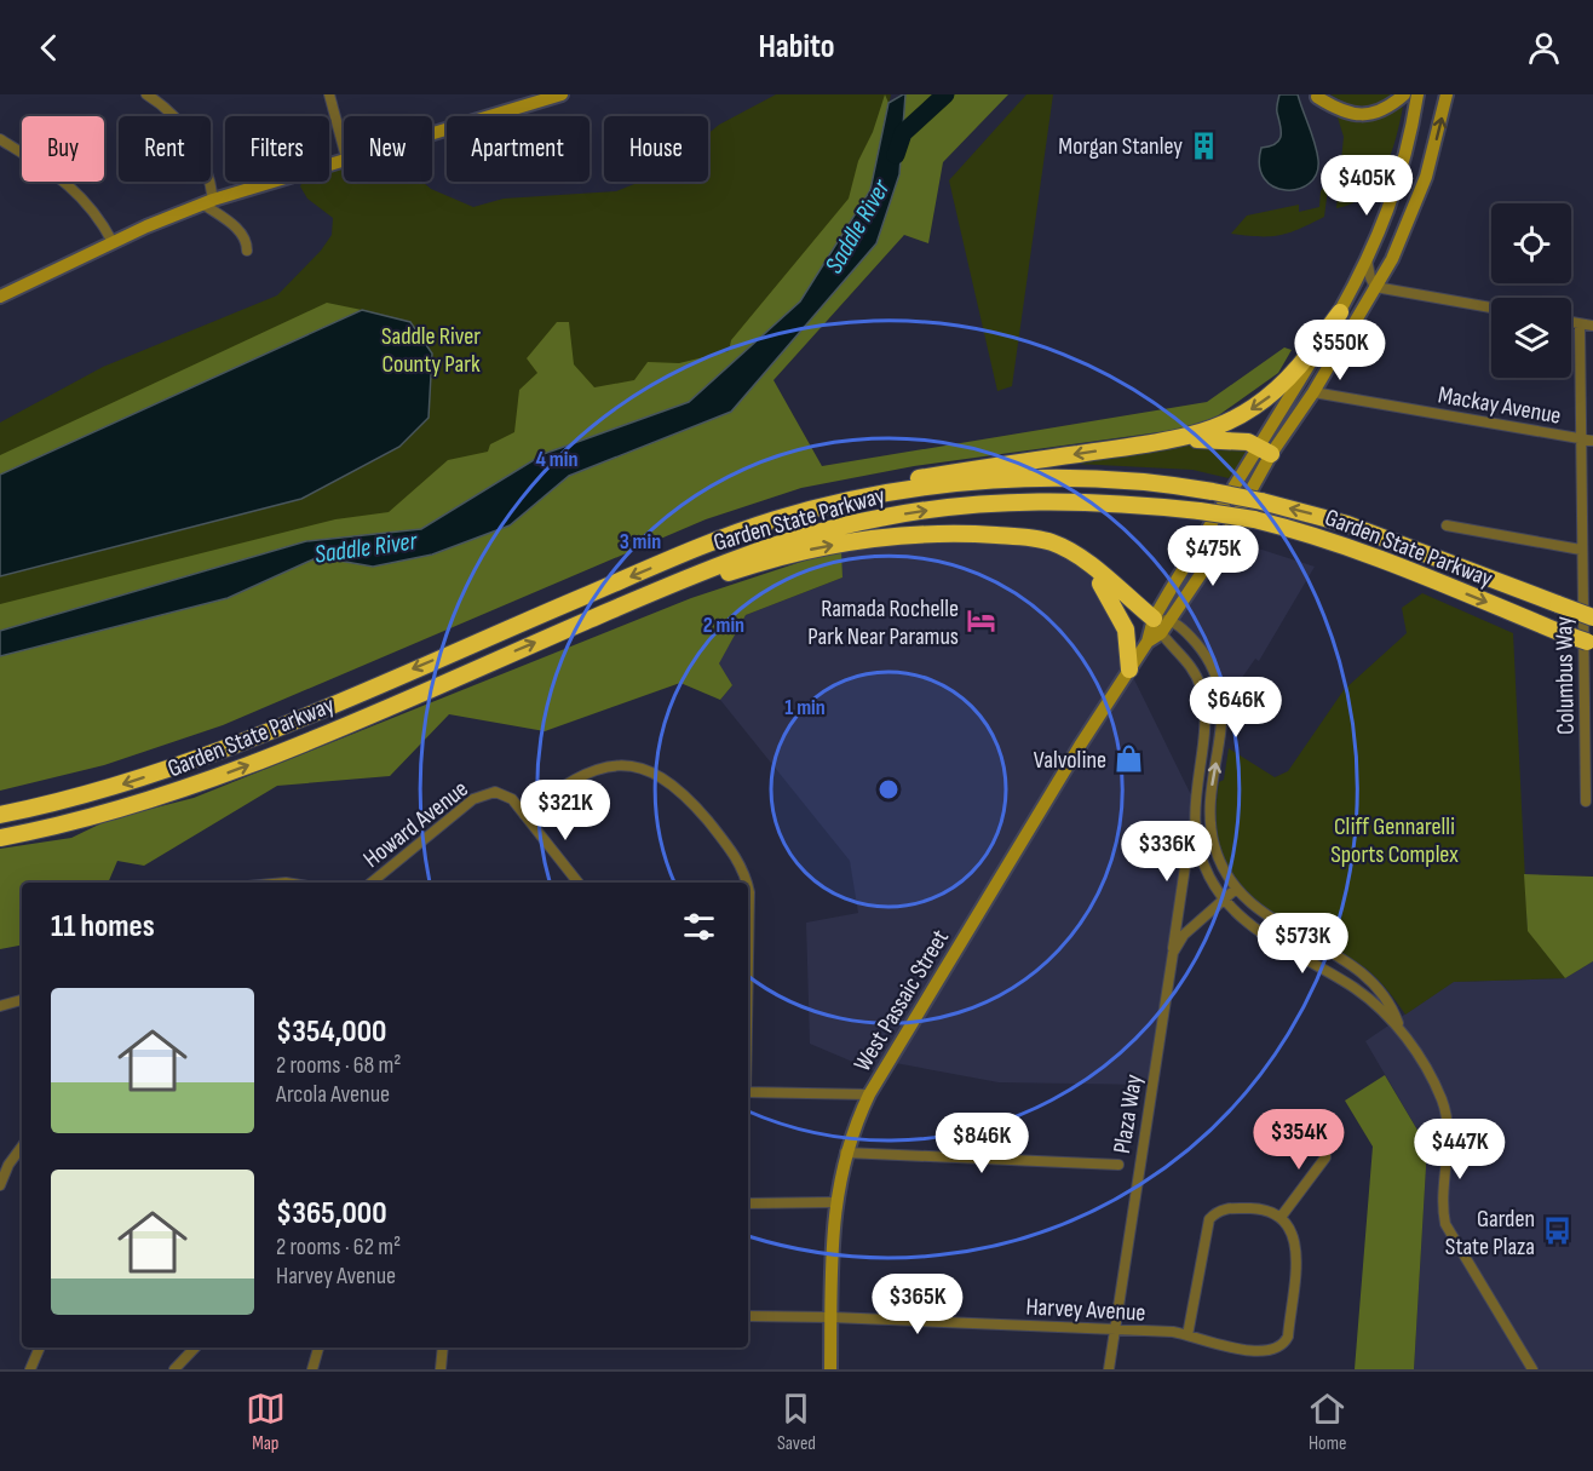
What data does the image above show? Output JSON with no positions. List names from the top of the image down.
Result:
{
  "streets": {
    "highway": ["Garden State Parkway"],
    "main road": ["West Passaic Street"],
    "street": [
      "Mackay Avenue",
      "Columbus Way",
      "Howard Avenue",
      "Plaza Way",
      "Harvey Avenue"
    ]
  },
  "crossings": [
    ["Mackay Avenue", "Columbus Way"],
    ["West Passaic Street", "Harvey Avenue"],
    ["Plaza Way", "Harvey Avenue"]
  ],
  "water": ["Saddle River"],
  "parks": ["Saddle River County Park", "Cliff Gennarelli Sports Complex"],
  "places": {
    "building": ["Morgan Stanley"],
    "hotel": ["Ramada Rochelle Park Near Paramus"],
    "shop": ["Valvoline"],
    "bus stop": ["Garden State Plaza"]
  },
  "page": {
    "header": "Habito",
    "chip": [
      "Buy",
      "Rent",
      "Filters",
      "New",
      "Apartment",
      "House"
    ],
    "price": [
      "$405K",
      "$550K",
      "$475K",
      "$646K",
      "$321K",
      "$336K",
      "$573K",
      "$354K",
      "$846K",
      "$447K",
      "$365K"
    ],
    "heading": "11 homes",
    "list": [
      {
        "name": "$354,000",
        "note": "2 rooms · 68 m² · Arcola Avenue"
      },
      {
        "name": "$365,000",
        "note": "2 rooms · 62 m² · Harvey Avenue"
      }
    ],
    "tabs": ["Map", "Saved", "Home"]
  },
  "rings": [
    "4 min",
    "3 min",
    "2 min",
    "1 min"
  ]
}
